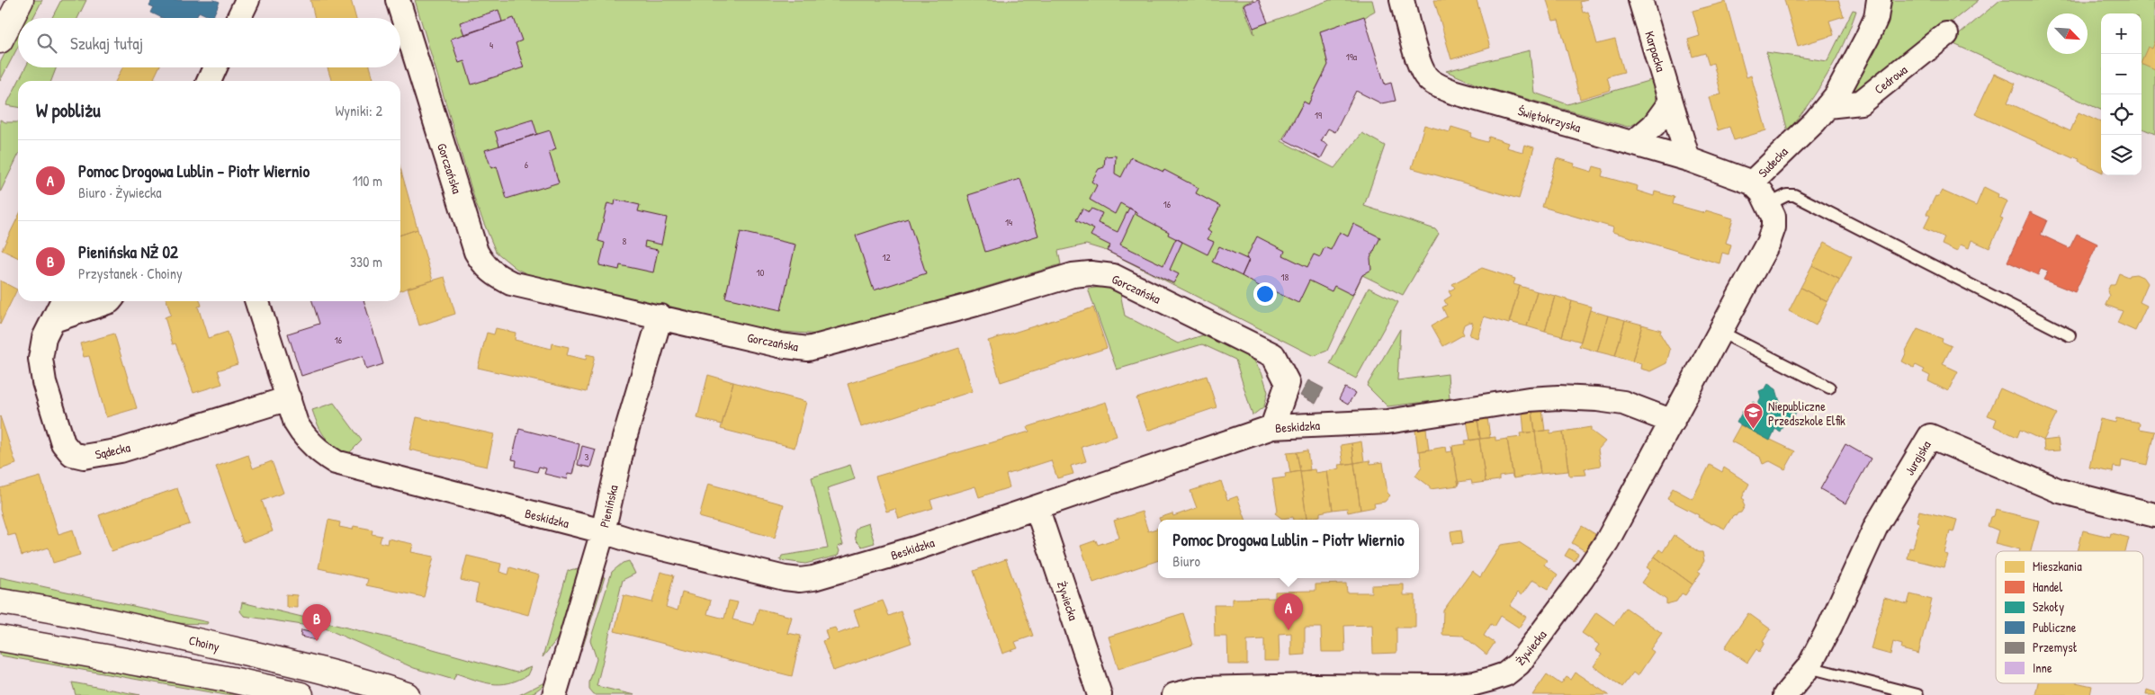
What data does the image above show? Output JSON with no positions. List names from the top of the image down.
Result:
{
  "streets": {
    "street": [
      "Karpacka",
      "Cedrowa",
      "Świętokrzyska",
      "Sudecka",
      "Gorczańska",
      "Beskidzka",
      "Sądecka",
      "Jurajska",
      "Pienińska",
      "Żywiecka",
      "Choiny"
    ]
  },
  "crossings": [
    ["Karpacka", "Świętokrzyska"],
    ["Cedrowa", "Sudecka"],
    ["Świętokrzyska", "Sudecka"],
    ["Sudecka", "Żywiecka"],
    ["Gorczańska", "Beskidzka"],
    ["Gorczańska", "Pienińska"],
    ["Beskidzka", "Sądecka"],
    ["Beskidzka", "Pienińska"],
    ["Beskidzka", "Żywiecka"]
  ],
  "places": {
    "school or university": ["Niepubliczne Przedszkole Elfik"]
  },
  "house_numbers": [
    "4",
    "19a",
    "19",
    "6",
    "16",
    "14",
    "8",
    "12",
    "10",
    "18",
    "16",
    "3"
  ],
  "legend": [
    "Mieszkania",
    "Handel",
    "Szkoły",
    "Publiczne",
    "Przemysł",
    "Inne"
  ],
  "north": "bottom right",
  "page": {
    "map_buttons": ["+", "−"],
    "search": "Szukaj tutaj",
    "heading": ["W pobliżu", "Wyniki: 2"],
    "list": [
      {
        "mark": "A",
        "name": "Pomoc Drogowa Lublin - Piotr Wiernio",
        "note": "Biuro · Żywiecka",
        "value": "110 m"
      },
      {
        "mark": "B",
        "name": "Pienińska NŻ 02",
        "note": "Przystanek · Choiny",
        "value": "330 m"
      }
    ],
    "popup": ["Pomoc Drogowa Lublin - Piotr Wiernio", "Biuro"],
    "pins": ["A", "B"]
  }
}
